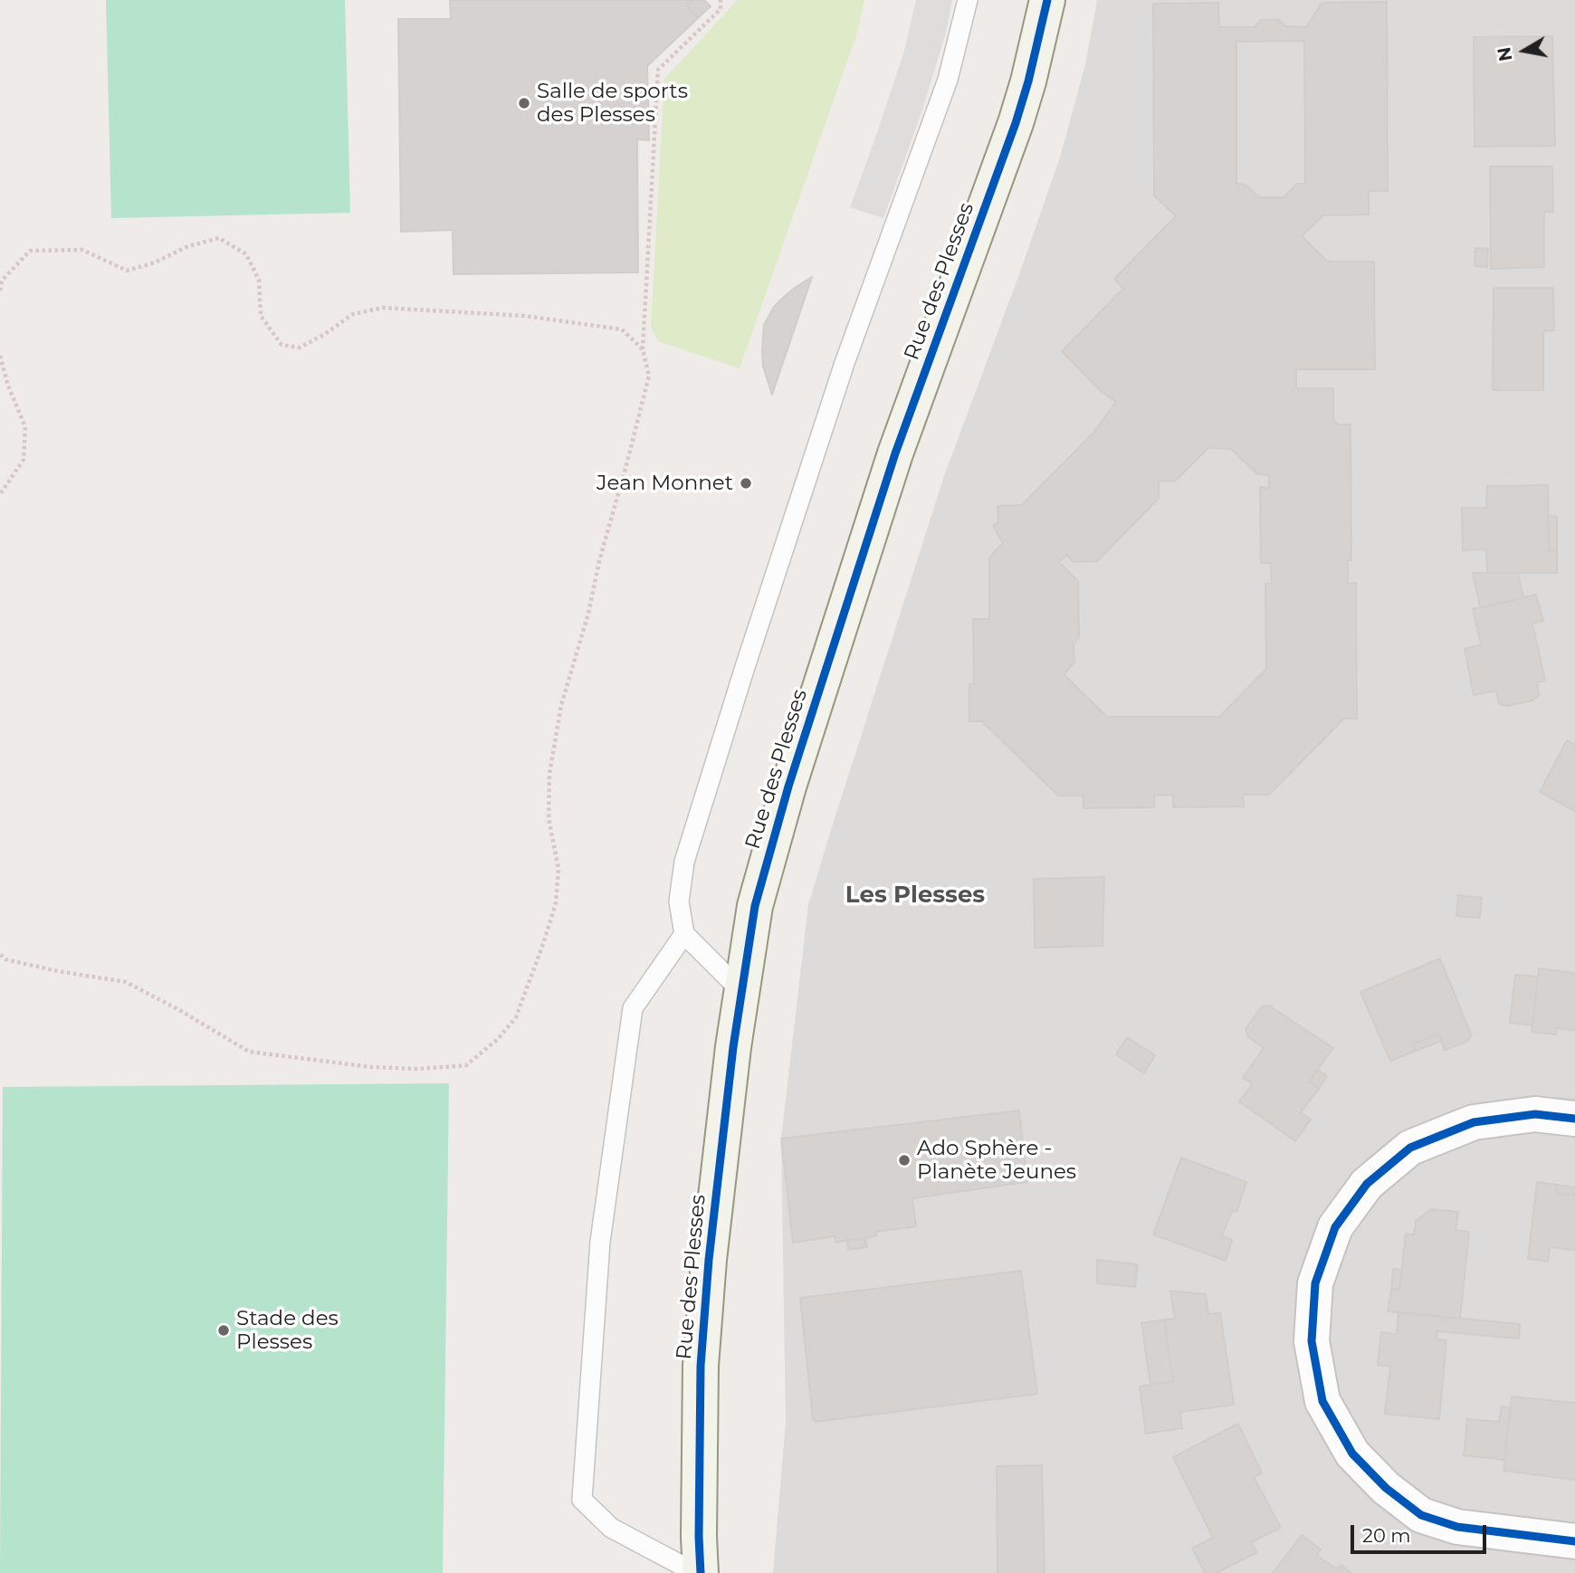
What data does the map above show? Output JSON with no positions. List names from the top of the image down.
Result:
{
  "streets": {
    "street": ["Rue des Plesses"]
  },
  "districts": ["Les Plesses"],
  "places": [
    "Salle de sports des Plesses",
    "Jean Monnet",
    "Ado Sphère - Planète Jeunes",
    "Stade des Plesses"
  ],
  "scale_bar": "20 m",
  "north": "left"
}
